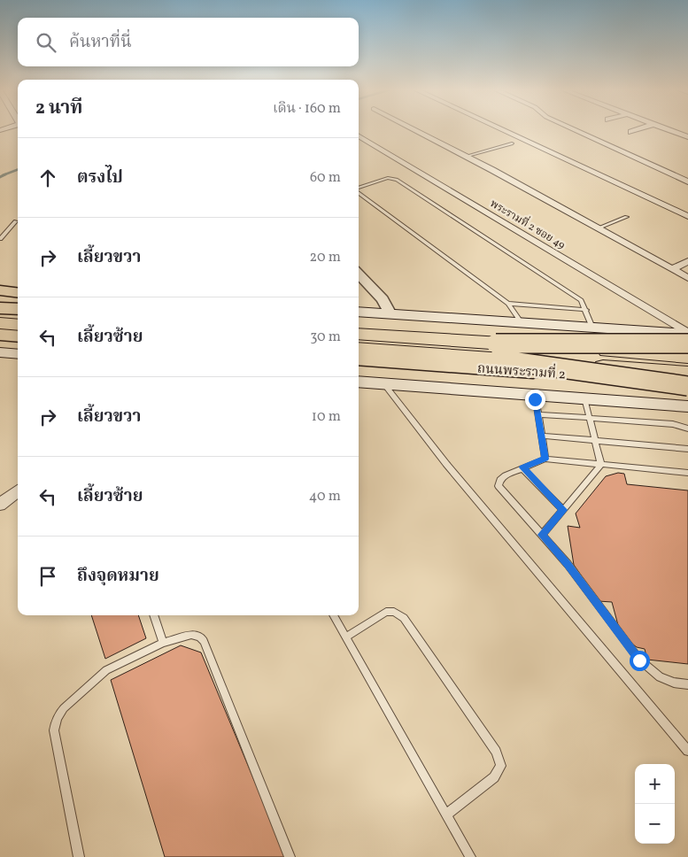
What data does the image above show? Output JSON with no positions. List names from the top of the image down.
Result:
{
  "streets": {
    "highway": ["ถนนพระรามที่ 2"],
    "street": ["พระรามที่ 2 ซอย 49"]
  },
  "page": {
    "search": "ค้นหาที่นี่",
    "heading": ["2 นาที", "เดิน · 160 m"],
    "list": [
      ["ตรงไป", "60 m"],
      ["เลี้ยวขวา", "20 m"],
      ["เลี้ยวซ้าย", "30 m"],
      ["เลี้ยวขวา", "10 m"],
      ["เลี้ยวซ้าย", "40 m"],
      "ถึงจุดหมาย"
    ],
    "map_buttons": ["+", "−"]
  }
}
